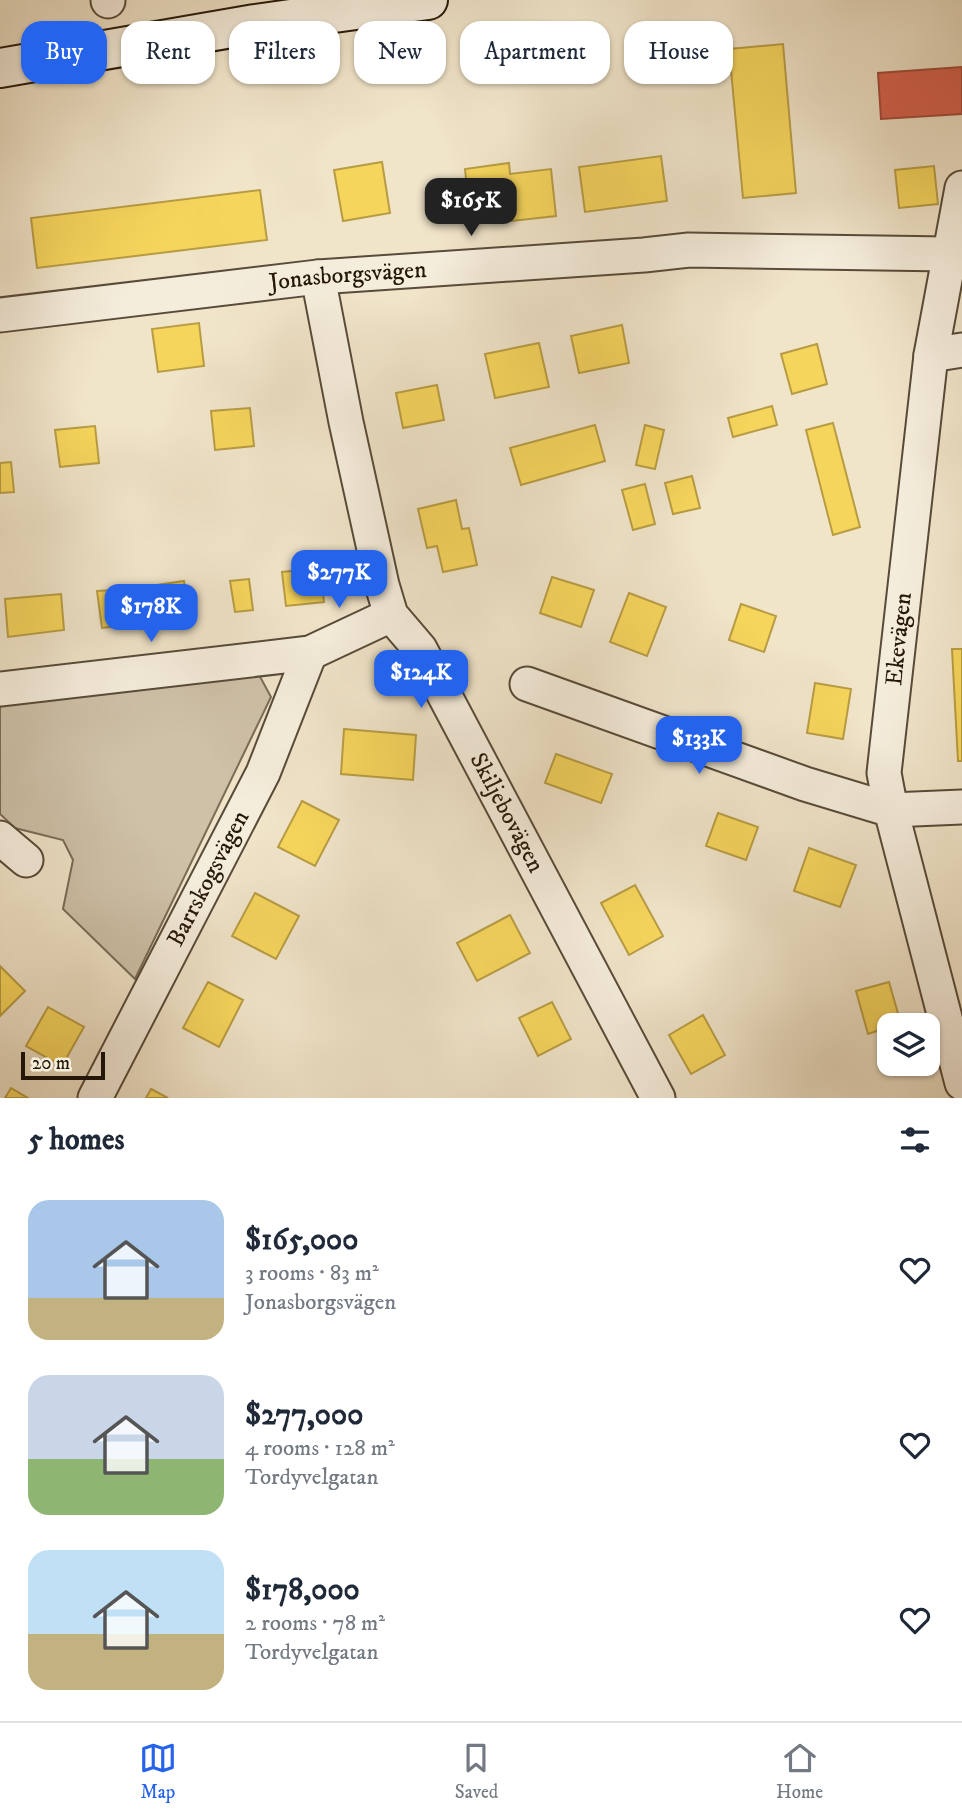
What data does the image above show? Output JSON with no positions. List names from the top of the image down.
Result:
{
  "streets": {
    "street": [
      "Jonasborgsvägen",
      "Ekevägen",
      "Skiljebovägen",
      "Barrskogsvägen"
    ]
  },
  "crossings": [
    ["Jonasborgsvägen", "Ekevägen"],
    ["Jonasborgsvägen", "Skiljebovägen"]
  ],
  "scale_bar": "20 m",
  "page": {
    "chip": [
      "Buy",
      "Rent",
      "Filters",
      "New",
      "Apartment",
      "House"
    ],
    "price": [
      "$165K",
      "$277K",
      "$178K",
      "$124K",
      "$133K"
    ],
    "scale": "20 m",
    "heading": "5 homes",
    "list": [
      {
        "name": "$165,000",
        "note": "3 rooms · 83 m² · Jonasborgsvägen"
      },
      {
        "name": "$277,000",
        "note": "4 rooms · 128 m² · Tordyvelgatan"
      },
      {
        "name": "$178,000",
        "note": "2 rooms · 78 m² · Tordyvelgatan"
      }
    ],
    "tabs": ["Map", "Saved", "Home"]
  }
}
